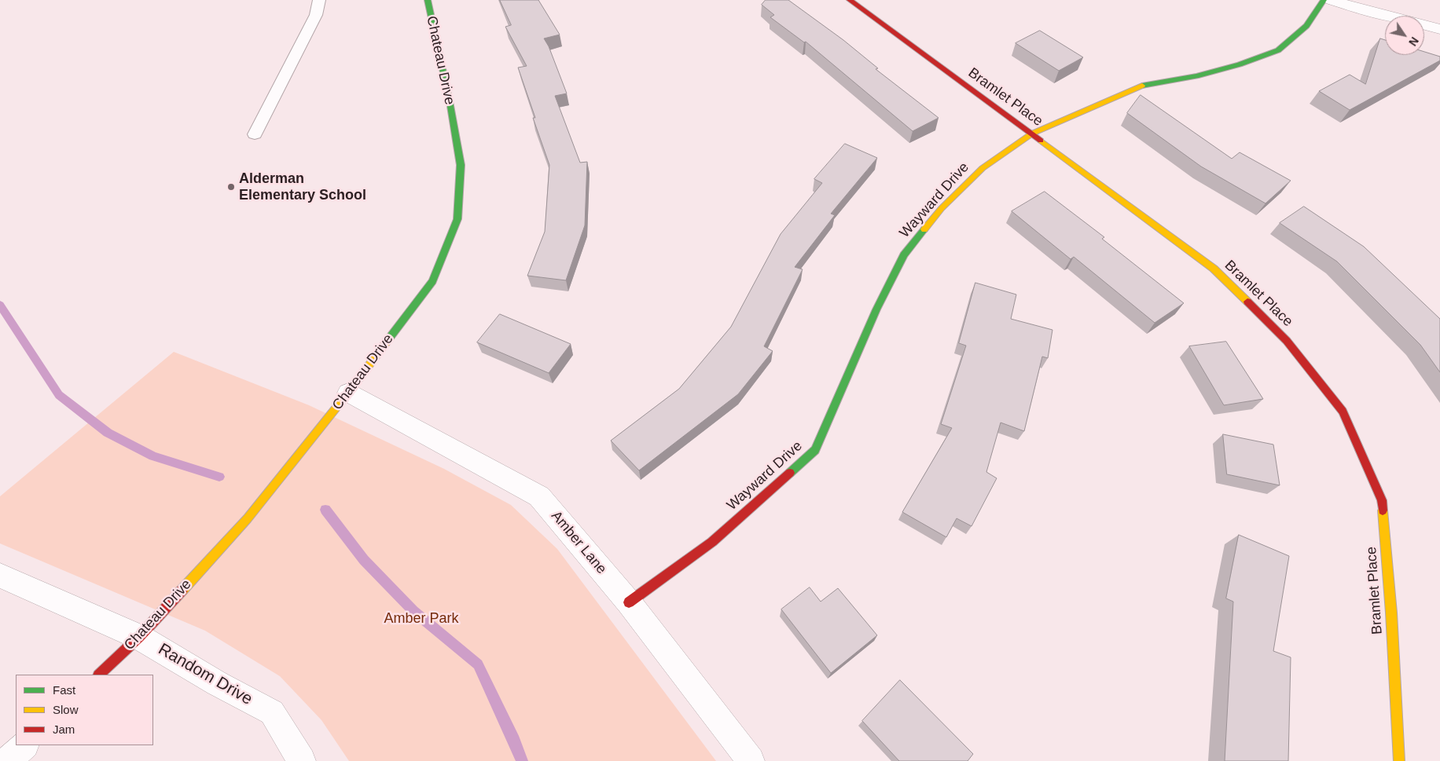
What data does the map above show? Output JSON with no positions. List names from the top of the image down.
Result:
{
  "streets": {
    "street": [
      "Chateau Drive",
      "Bramlet Place",
      "Wayward Drive",
      "Amber Lane",
      "Random Drive"
    ]
  },
  "crossings": [
    ["Chateau Drive", "Amber Lane"],
    ["Chateau Drive", "Random Drive"],
    ["Bramlet Place", "Wayward Drive"],
    ["Wayward Drive", "Amber Lane"]
  ],
  "parks": ["Amber Park"],
  "places": ["Alderman Elementary School"],
  "legend": ["Fast", "Slow", "Jam"],
  "north": "bottom right"
}
